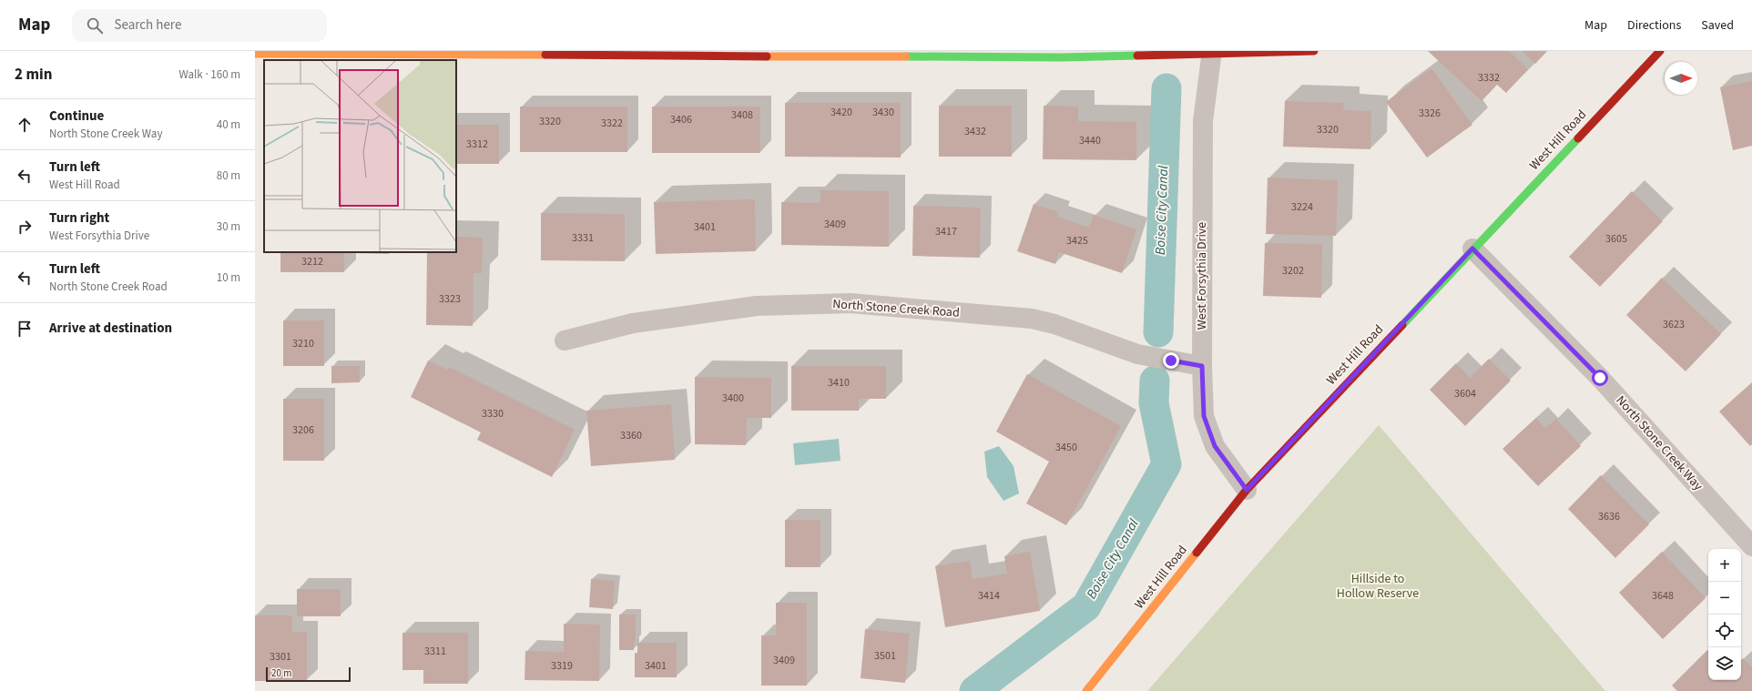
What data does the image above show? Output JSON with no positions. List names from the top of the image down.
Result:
{
  "streets": {
    "street": [
      "West Hill Road",
      "West Forsythia Drive",
      "North Stone Creek Road",
      "North Stone Creek Way"
    ]
  },
  "crossings": [
    ["West Hill Road", "West Forsythia Drive"],
    ["West Hill Road", "North Stone Creek Way"],
    ["West Forsythia Drive", "North Stone Creek Road"]
  ],
  "water": ["Boise City Canal"],
  "parks": ["Hillside to Hollow Reserve"],
  "house_numbers": [
    "3332",
    "3420",
    "3430",
    "3326",
    "3408",
    "3406",
    "3320",
    "3322",
    "3320",
    "3432",
    "3440",
    "3312",
    "3224",
    "3409",
    "3401",
    "3417",
    "3331",
    "3605",
    "3425",
    "3212",
    "3202",
    "3323",
    "3623",
    "3210",
    "3410",
    "3604",
    "3400",
    "3330",
    "3206",
    "3360",
    "3450",
    "3636",
    "3414",
    "3648",
    "3311",
    "3501",
    "3301",
    "3409",
    "3319",
    "3401"
  ],
  "scale_bar": "20 m",
  "north": "right",
  "page": {
    "header": "Map",
    "search": "Search here",
    "nav": ["Map", "Directions", "Saved"],
    "heading": ["2 min", "Walk · 160 m"],
    "list": [
      ["Continue", "North Stone Creek Way", "40 m"],
      ["Turn left", "West Hill Road", "80 m"],
      ["Turn right", "West Forsythia Drive", "30 m"],
      ["Turn left", "North Stone Creek Road", "10 m"],
      "Arrive at destination"
    ],
    "map_buttons": ["+", "−"],
    "scale": "20 m"
  }
}
